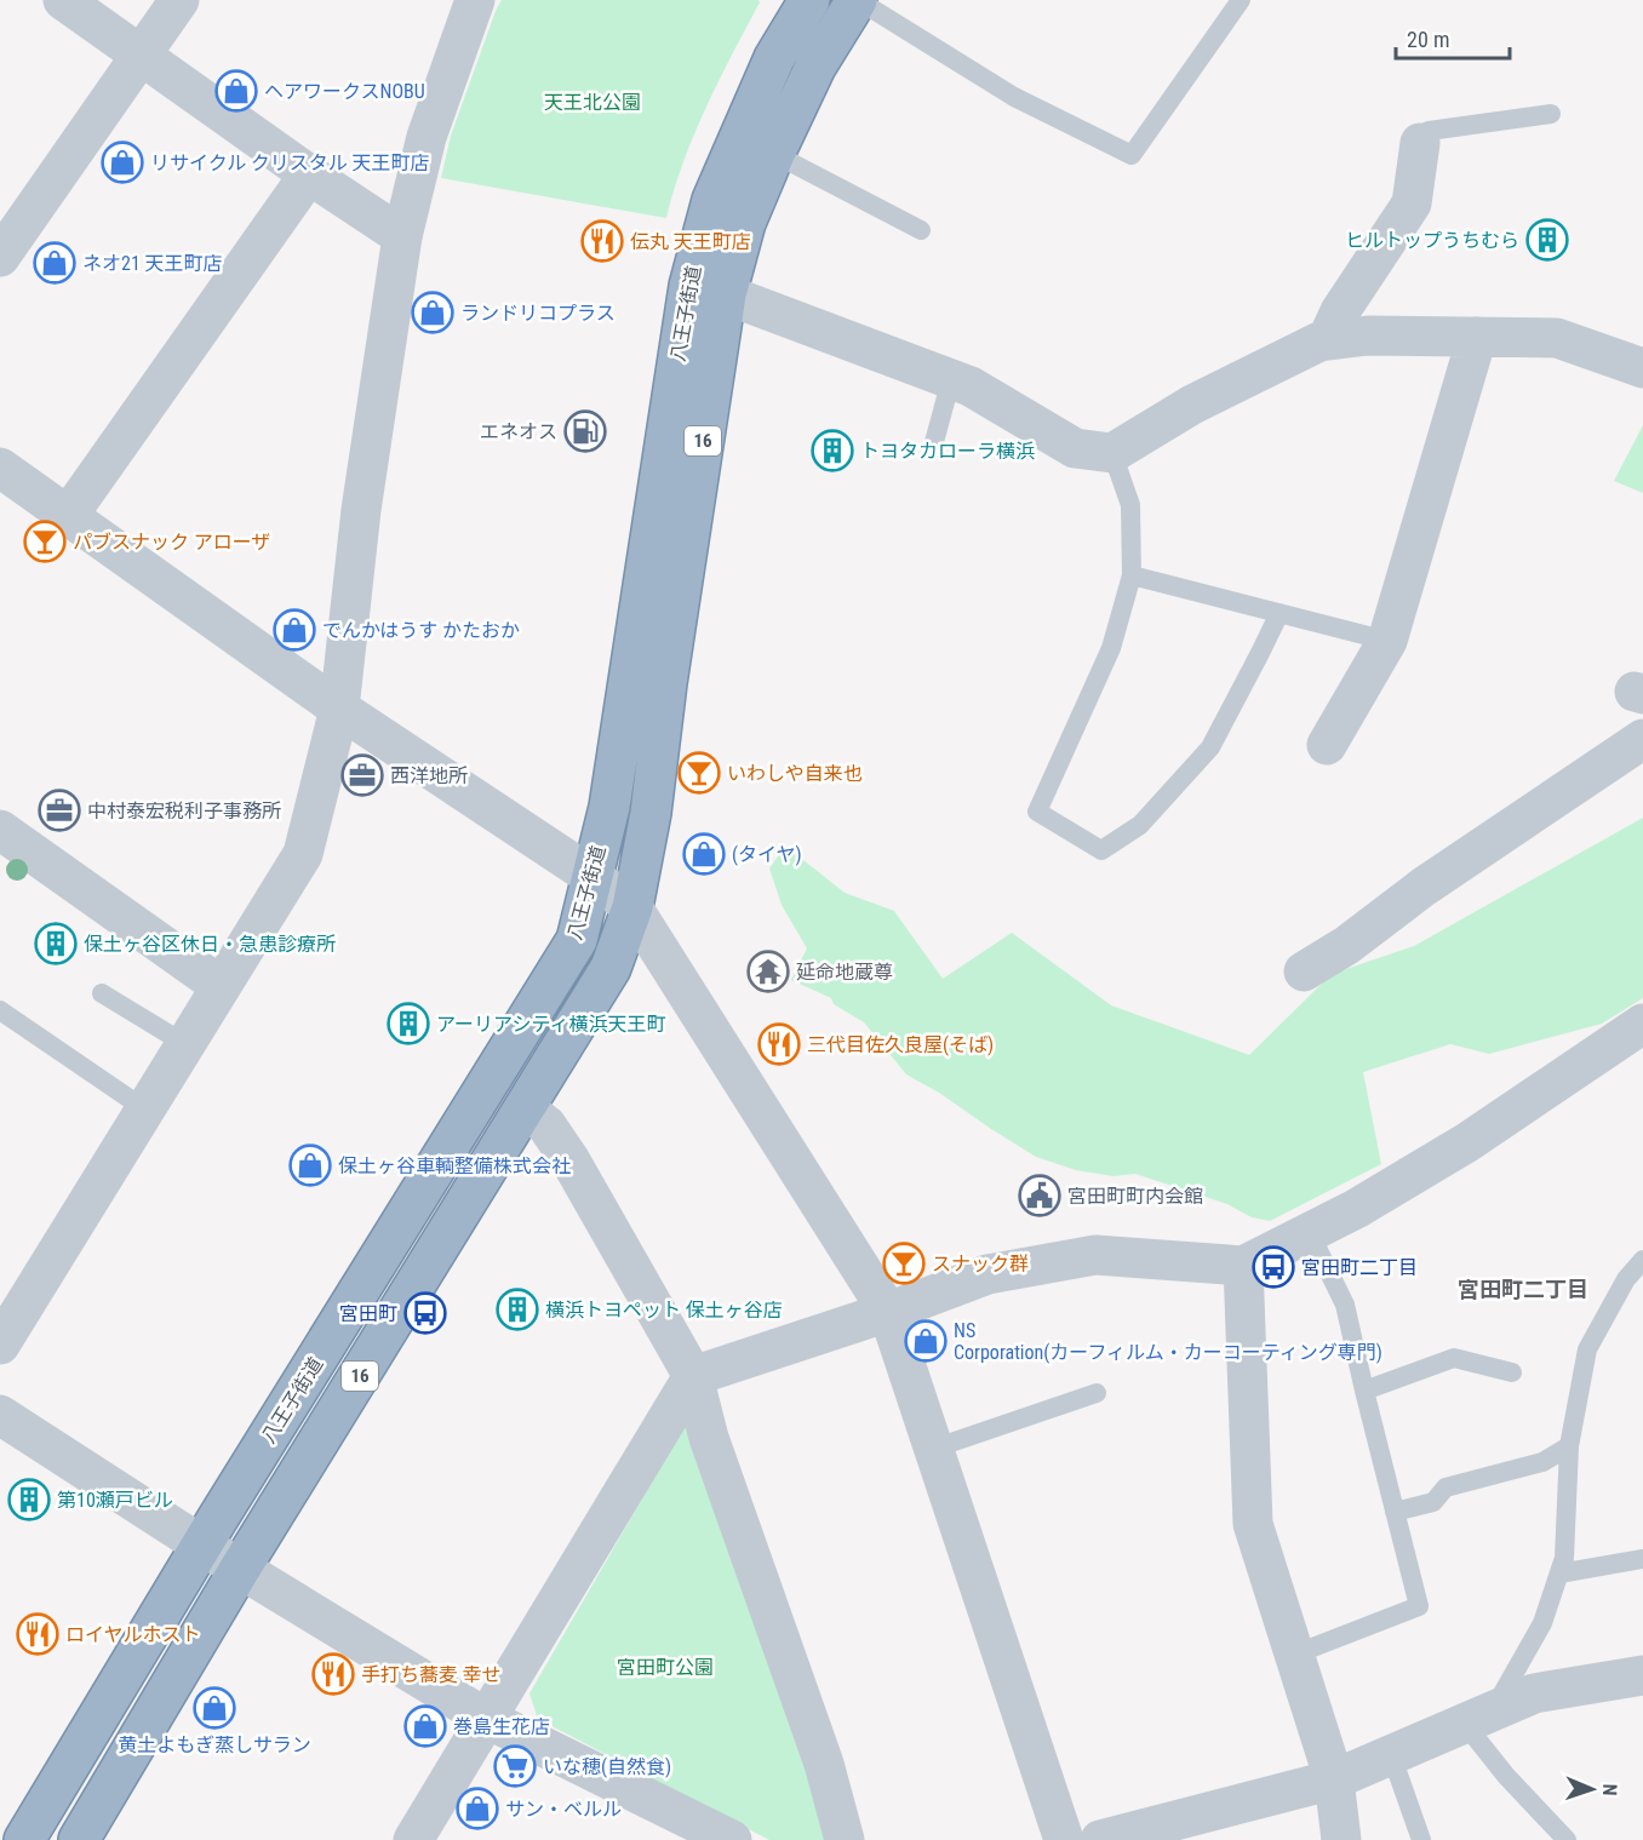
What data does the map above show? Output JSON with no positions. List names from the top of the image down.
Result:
{
  "streets": {
    "highway": ["八王子街道", "16"]
  },
  "districts": ["宮田町二丁目"],
  "parks": ["天王北公園", "宮田町公園"],
  "places": {
    "shop": [
      "ヘアワークスNOBU",
      "リサイクル クリスタル 天王町店",
      "ネオ21 天王町店",
      "ランドリコプラス",
      "でんかはうす かたおか",
      "(タイヤ)",
      "保土ヶ谷車輌整備株式会社",
      "NS Corporation(カーフィルム・カーコーティング専門)",
      "黄土よもぎ蒸しサラン",
      "巻島生花店",
      "サン・ベルル"
    ],
    "building": [
      "ヒルトップうちむら",
      "トヨタカローラ横浜",
      "保土ヶ谷区休日・急患診療所",
      "アーリアシティ横浜天王町",
      "横浜トヨペット 保土ヶ谷店",
      "第10瀬戸ビル"
    ],
    "restaurant": [
      "伝丸 天王町店",
      "三代目佐久良屋(そば)",
      "ロイヤルホスト",
      "手打ち蕎麦 幸せ"
    ],
    "fuel station": ["エネオス"],
    "bar": ["パブスナック アローザ", "いわしや自来也", "スナック群"],
    "office": ["西洋地所", "中村泰宏税利子事務所"],
    "temple": ["延命地蔵尊"],
    "public building": ["宮田町町内会館"],
    "bus stop": ["宮田町二丁目", "宮田町"],
    "supermarket": ["いな穂(自然食)"]
  },
  "scale_bar": "20 m",
  "north": "right"
}
